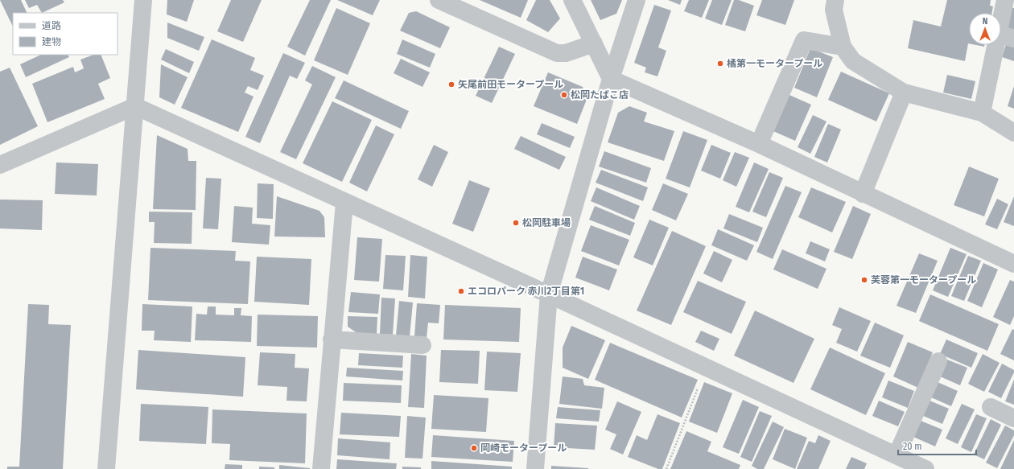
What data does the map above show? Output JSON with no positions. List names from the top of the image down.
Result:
{
  "places": [
    "橘第一モータープール",
    "矢尾前田モータープール",
    "松岡たばこ店",
    "松岡駐車場",
    "芙蓉第一モータープール",
    "エコロパーク 赤川2丁目第1",
    "岡崎モータープール"
  ],
  "legend": ["道路", "建物"],
  "scale_bar": "20 m",
  "north": "top"
}
